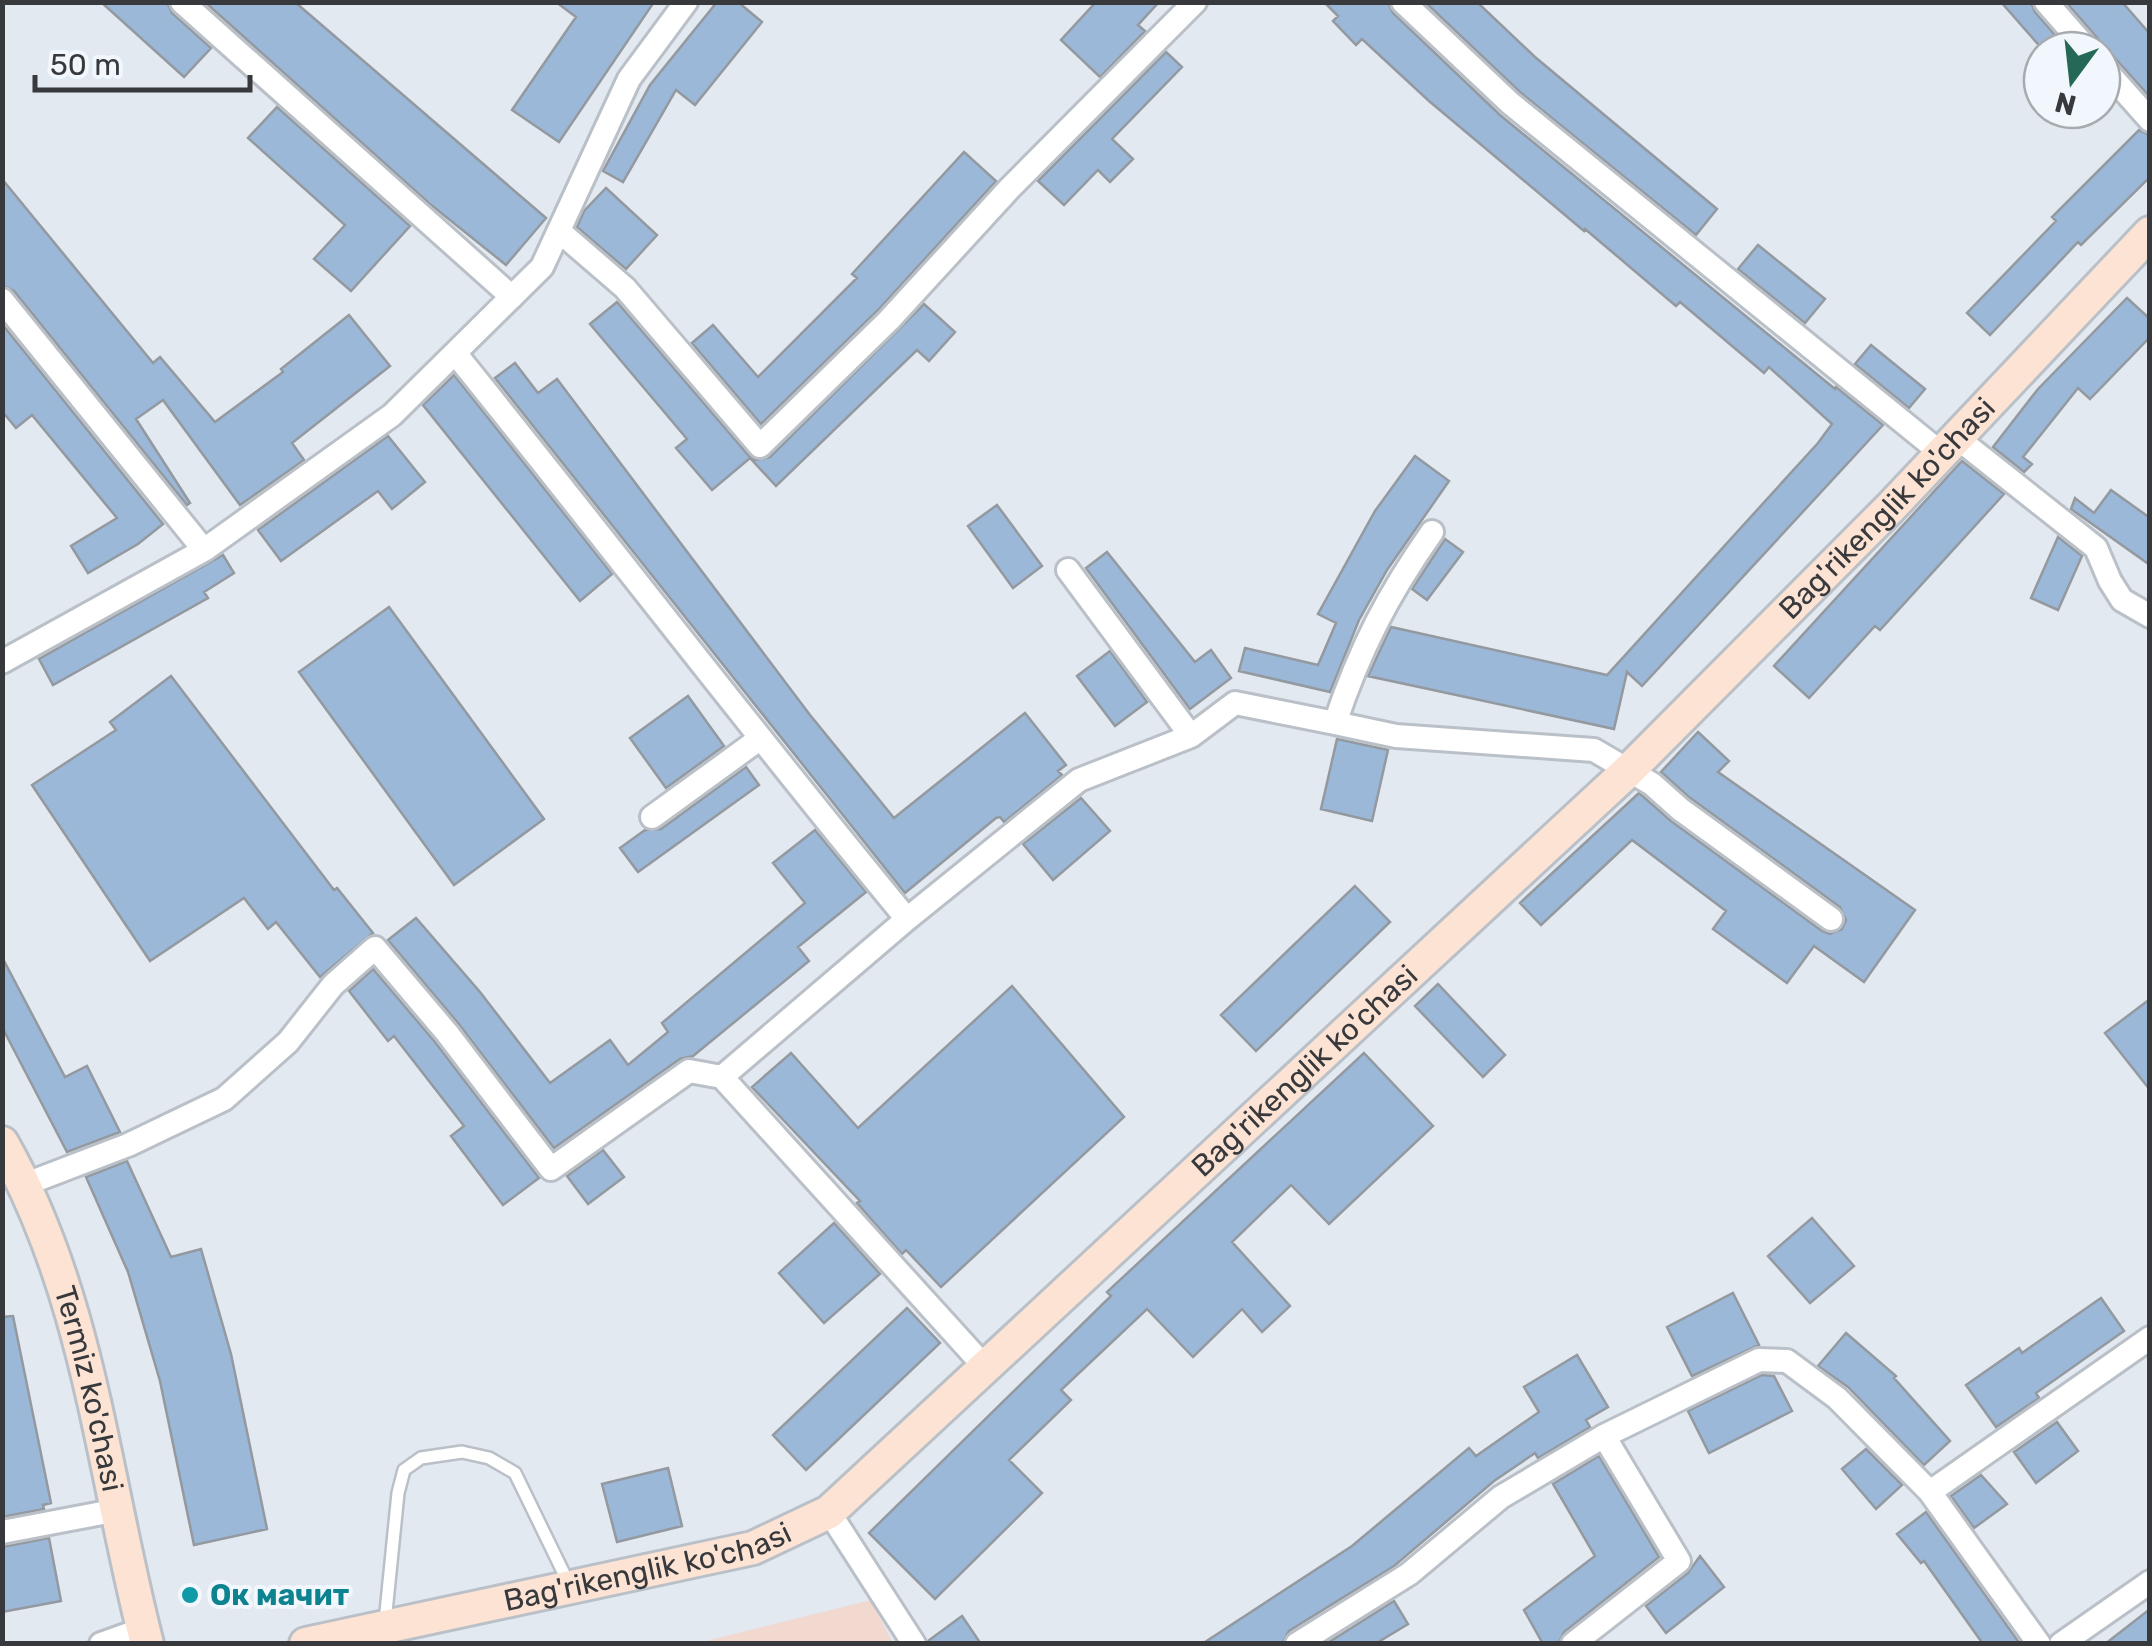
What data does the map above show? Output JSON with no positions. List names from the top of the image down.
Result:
{
  "streets": {
    "main road": ["Bag'rikenglik ko'chasi", "Termiz ko'chasi"]
  },
  "places": ["Ок мачит"],
  "scale_bar": "50 m",
  "north": "bottom"
}
